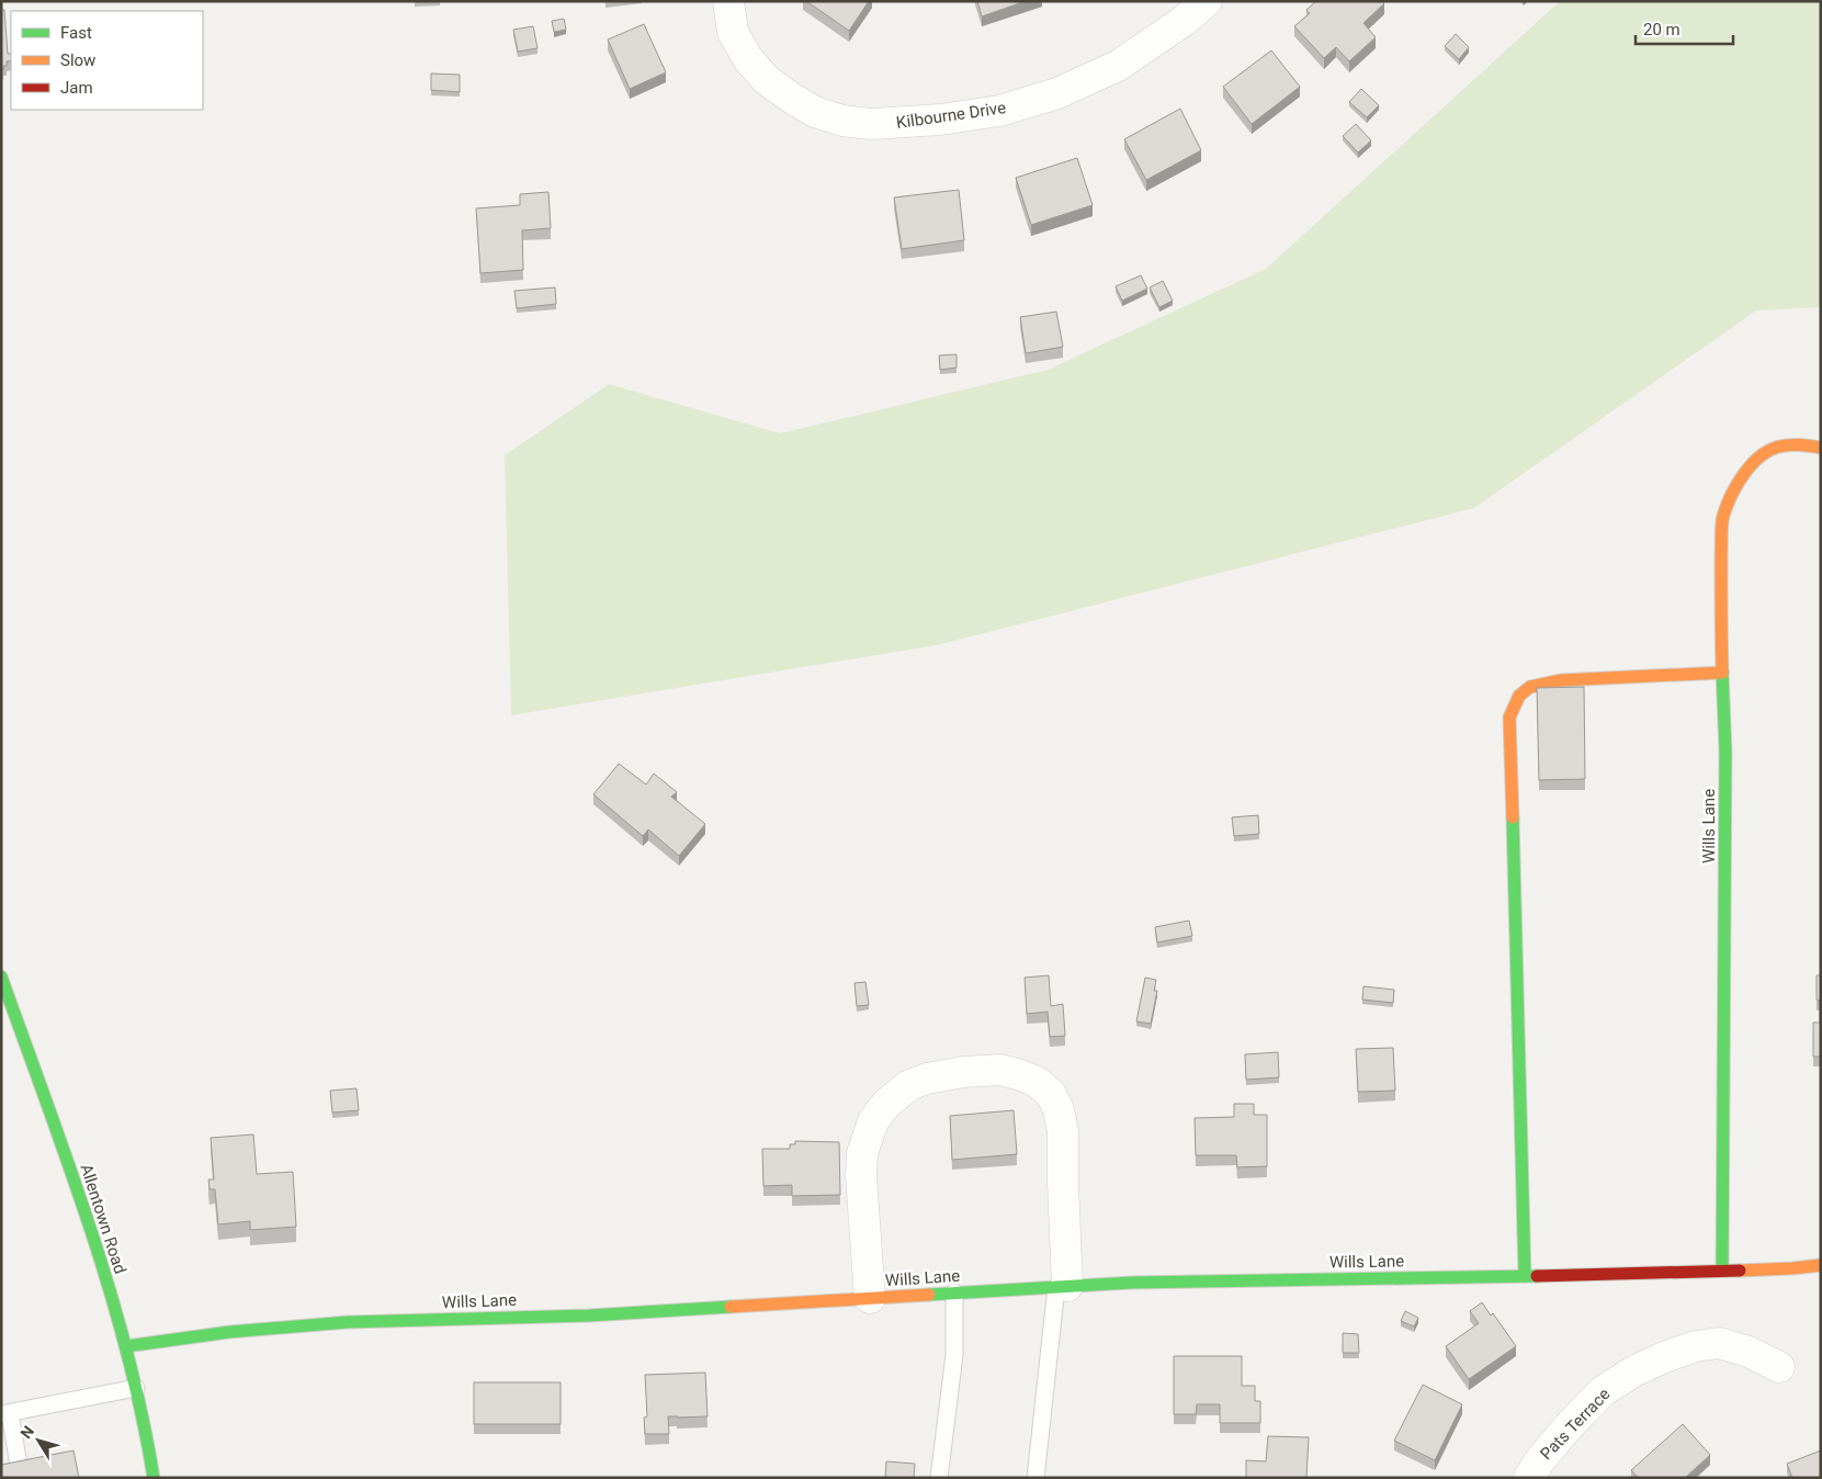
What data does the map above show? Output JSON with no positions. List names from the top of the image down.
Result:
{
  "streets": {
    "street": [
      "Kilbourne Drive",
      "Wills Lane",
      "Allentown Road",
      "Pats Terrace"
    ]
  },
  "crossings": [
    ["Wills Lane", "Allentown Road"]
  ],
  "legend": ["Fast", "Slow", "Jam"],
  "scale_bar": "20 m",
  "north": "top left"
}
